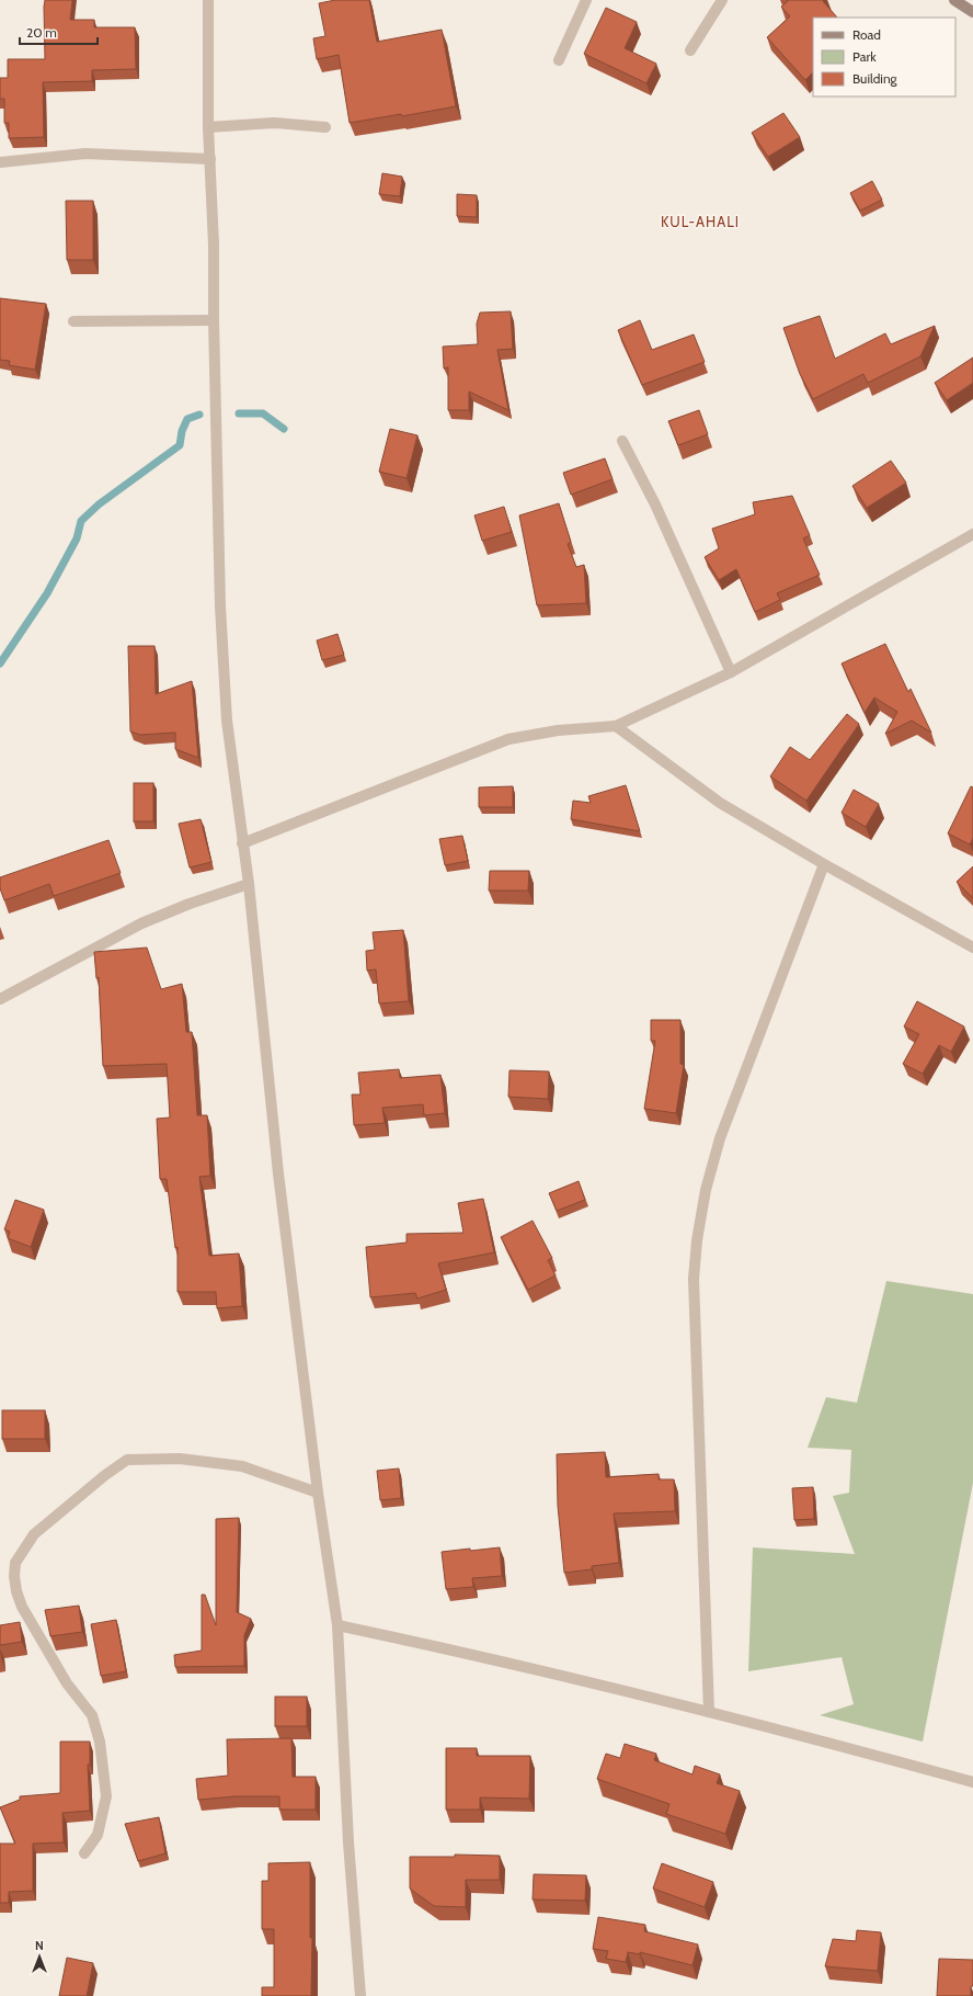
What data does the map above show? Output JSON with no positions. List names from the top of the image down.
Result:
{
  "districts": ["KUL-AHALI"],
  "legend": ["Road", "Park", "Building"],
  "scale_bar": "20 m",
  "north": "top"
}
